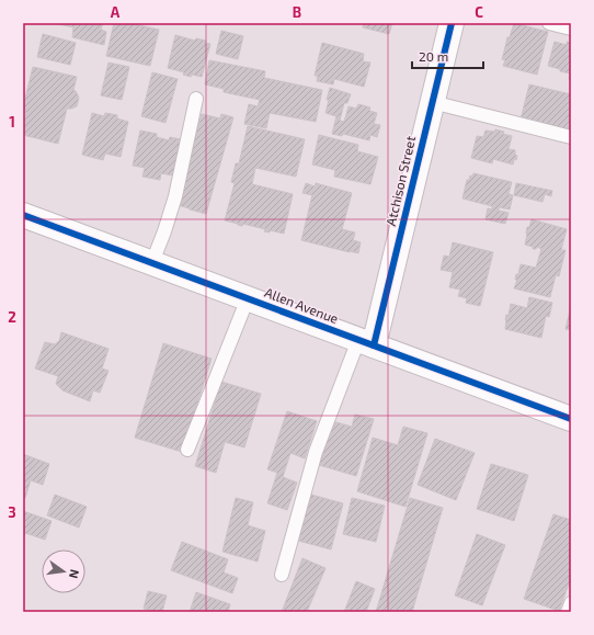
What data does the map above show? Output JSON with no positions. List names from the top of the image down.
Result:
{
  "streets": {
    "street": ["Atchison Street", "Allen Avenue"]
  },
  "crossings": [
    ["Atchison Street", "Allen Avenue"]
  ],
  "scale_bar": "20 m",
  "north": "right",
  "grid": {
    "columns": ["A", "B", "C"],
    "rows": ["1", "2", "3"]
  }
}
